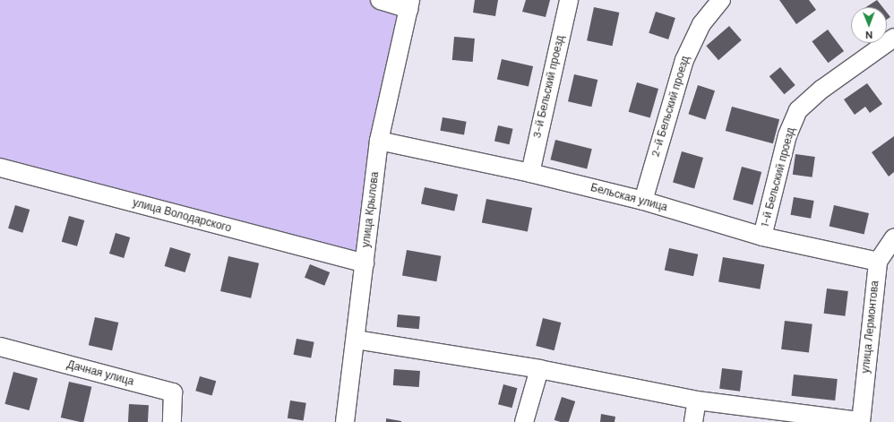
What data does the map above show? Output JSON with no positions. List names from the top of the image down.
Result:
{
  "streets": {
    "street": [
      "3-й Бельский проезд",
      "2-й Бельский проезд",
      "1-й Бельский проезд",
      "Бельская улица",
      "улица Крылова",
      "улица Володарского",
      "улица Лермонтова",
      "Дачная улица"
    ]
  },
  "crossings": [
    ["3-й Бельский проезд", "Бельская улица"],
    ["2-й Бельский проезд", "Бельская улица"],
    ["1-й Бельский проезд", "Бельская улица"],
    ["Бельская улица", "улица Крылова"],
    ["Бельская улица", "улица Лермонтова"],
    ["улица Крылова", "улица Володарского"]
  ],
  "north": "bottom"
}
